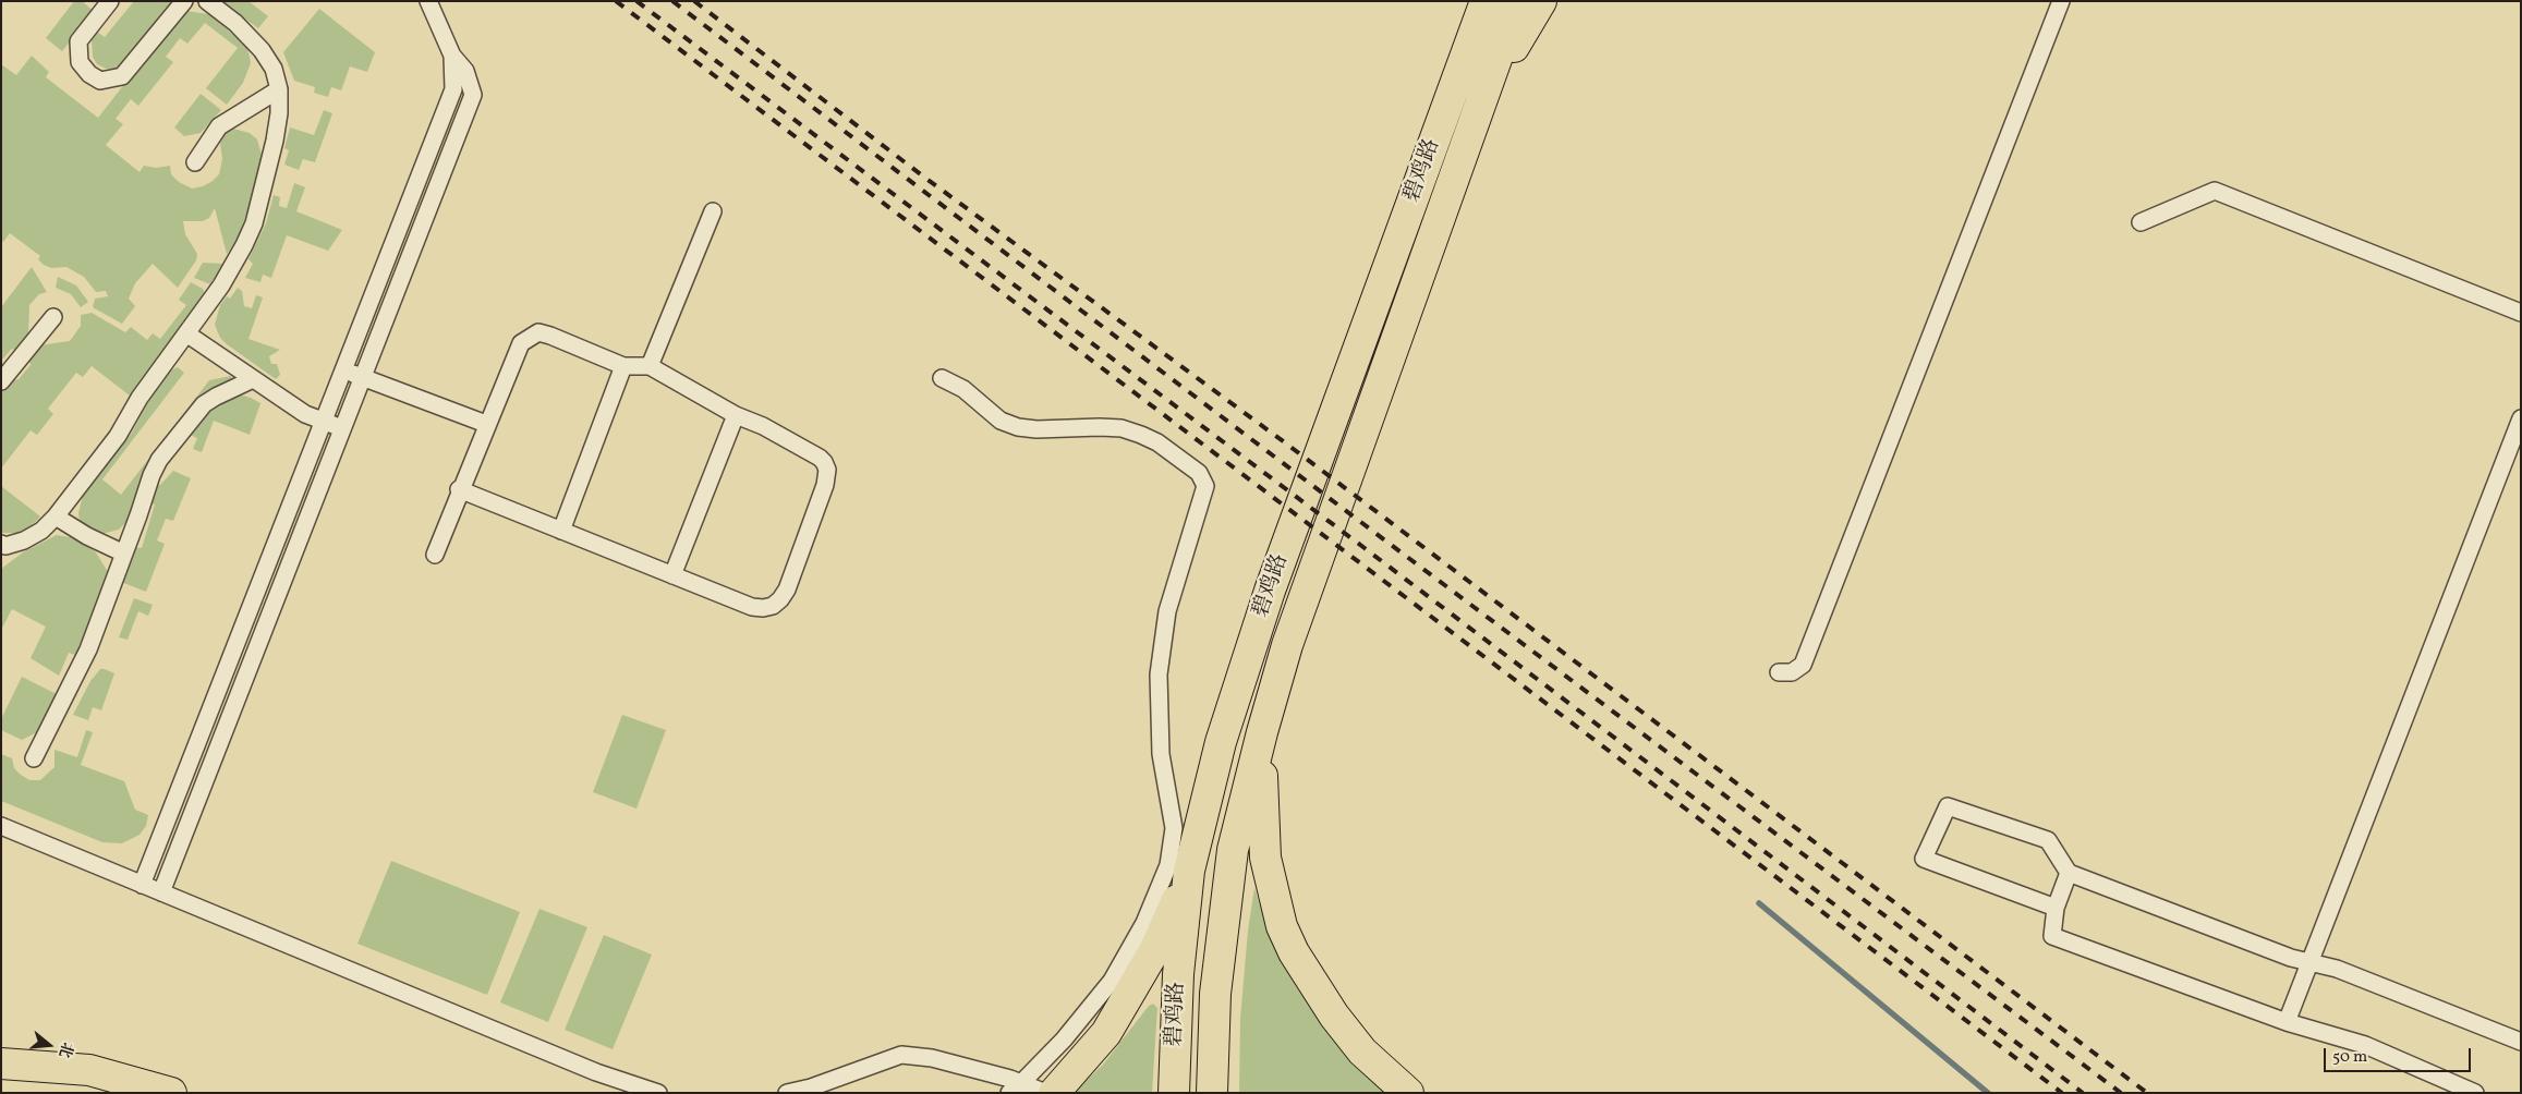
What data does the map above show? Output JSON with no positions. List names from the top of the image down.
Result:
{
  "streets": {
    "highway": ["碧鸡路"]
  },
  "scale_bar": "50 m",
  "north": "right"
}
